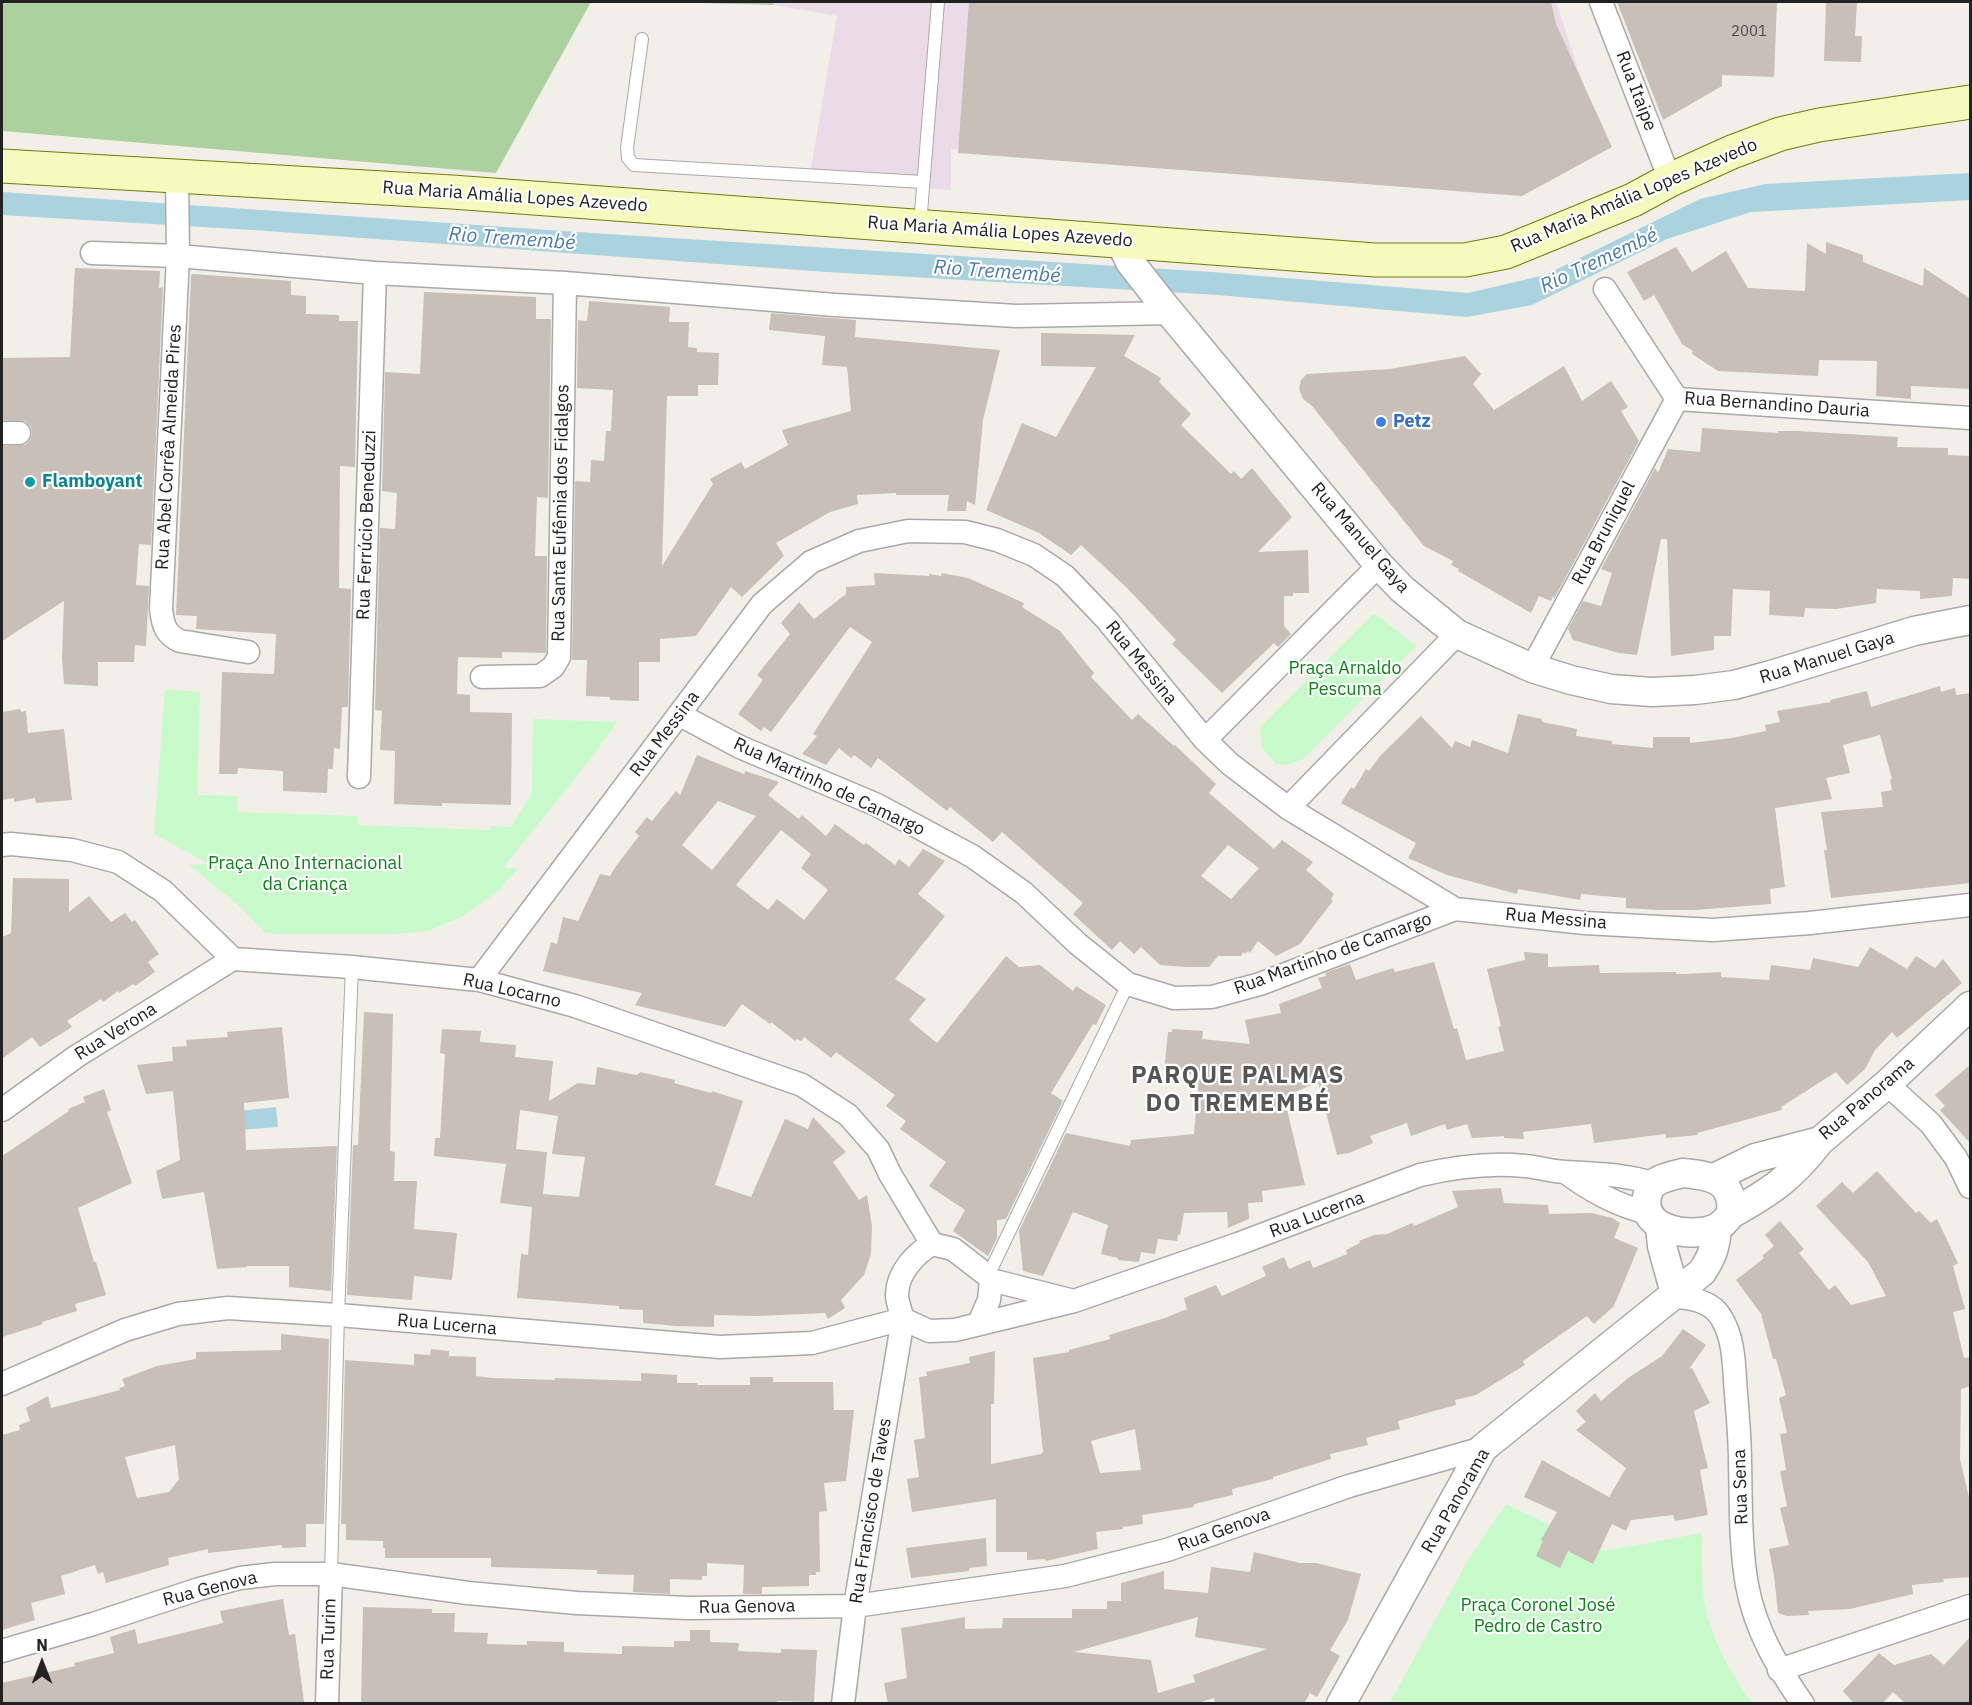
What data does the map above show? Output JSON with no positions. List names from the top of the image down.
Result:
{
  "streets": {
    "main road": ["Rua Maria Amália Lopes Azevedo"],
    "street": [
      "Rua Itaipe",
      "Rua Bernandino Dauria",
      "Rua Abel Corrêa Almeida Pires",
      "Rua Santa Eufêmia dos Fidalgos",
      "Rua Ferrúcio Beneduzzi",
      "Rua Bruniquel",
      "Rua Manuel Gaya",
      "Rua Messina",
      "Rua Martinho de Camargo",
      "Rua Locarno",
      "Rua Verona",
      "Rua Panorama",
      "Rua Lucerna",
      "Rua Sena",
      "Rua Francisco de Taves",
      "Rua Genova",
      "Rua Turim"
    ]
  },
  "crossings": [
    ["Rua Itaipe", "Rua Maria Amália Lopes Azevedo"],
    ["Rua Maria Amália Lopes Azevedo", "Rua Abel Corrêa Almeida Pires"],
    ["Rua Maria Amália Lopes Azevedo", "Rua Manuel Gaya"],
    ["Rua Bernandino Dauria", "Rua Bruniquel"],
    ["Rua Bruniquel", "Rua Manuel Gaya"],
    ["Rua Messina", "Rua Martinho de Camargo"],
    ["Rua Messina", "Rua Locarno"],
    ["Rua Locarno", "Rua Verona"],
    ["Rua Locarno", "Rua Lucerna"],
    ["Rua Locarno", "Rua Francisco de Taves"],
    ["Rua Panorama", "Rua Lucerna"],
    ["Rua Panorama", "Rua Sena"],
    ["Rua Panorama", "Rua Genova"],
    ["Rua Lucerna", "Rua Francisco de Taves"],
    ["Rua Francisco de Taves", "Rua Genova"],
    ["Rua Genova", "Rua Turim"]
  ],
  "districts": ["PARQUE PALMAS DO TREMEMBÉ"],
  "water": ["Rio Tremembé"],
  "parks": ["Praça Arnaldo Pescuma", "Praça Ano Internacional da Criança", "Praça Coronel José Pedro de Castro"],
  "places": ["Petz", "Flamboyant"],
  "house_numbers": ["2001"],
  "north": "top"
}
